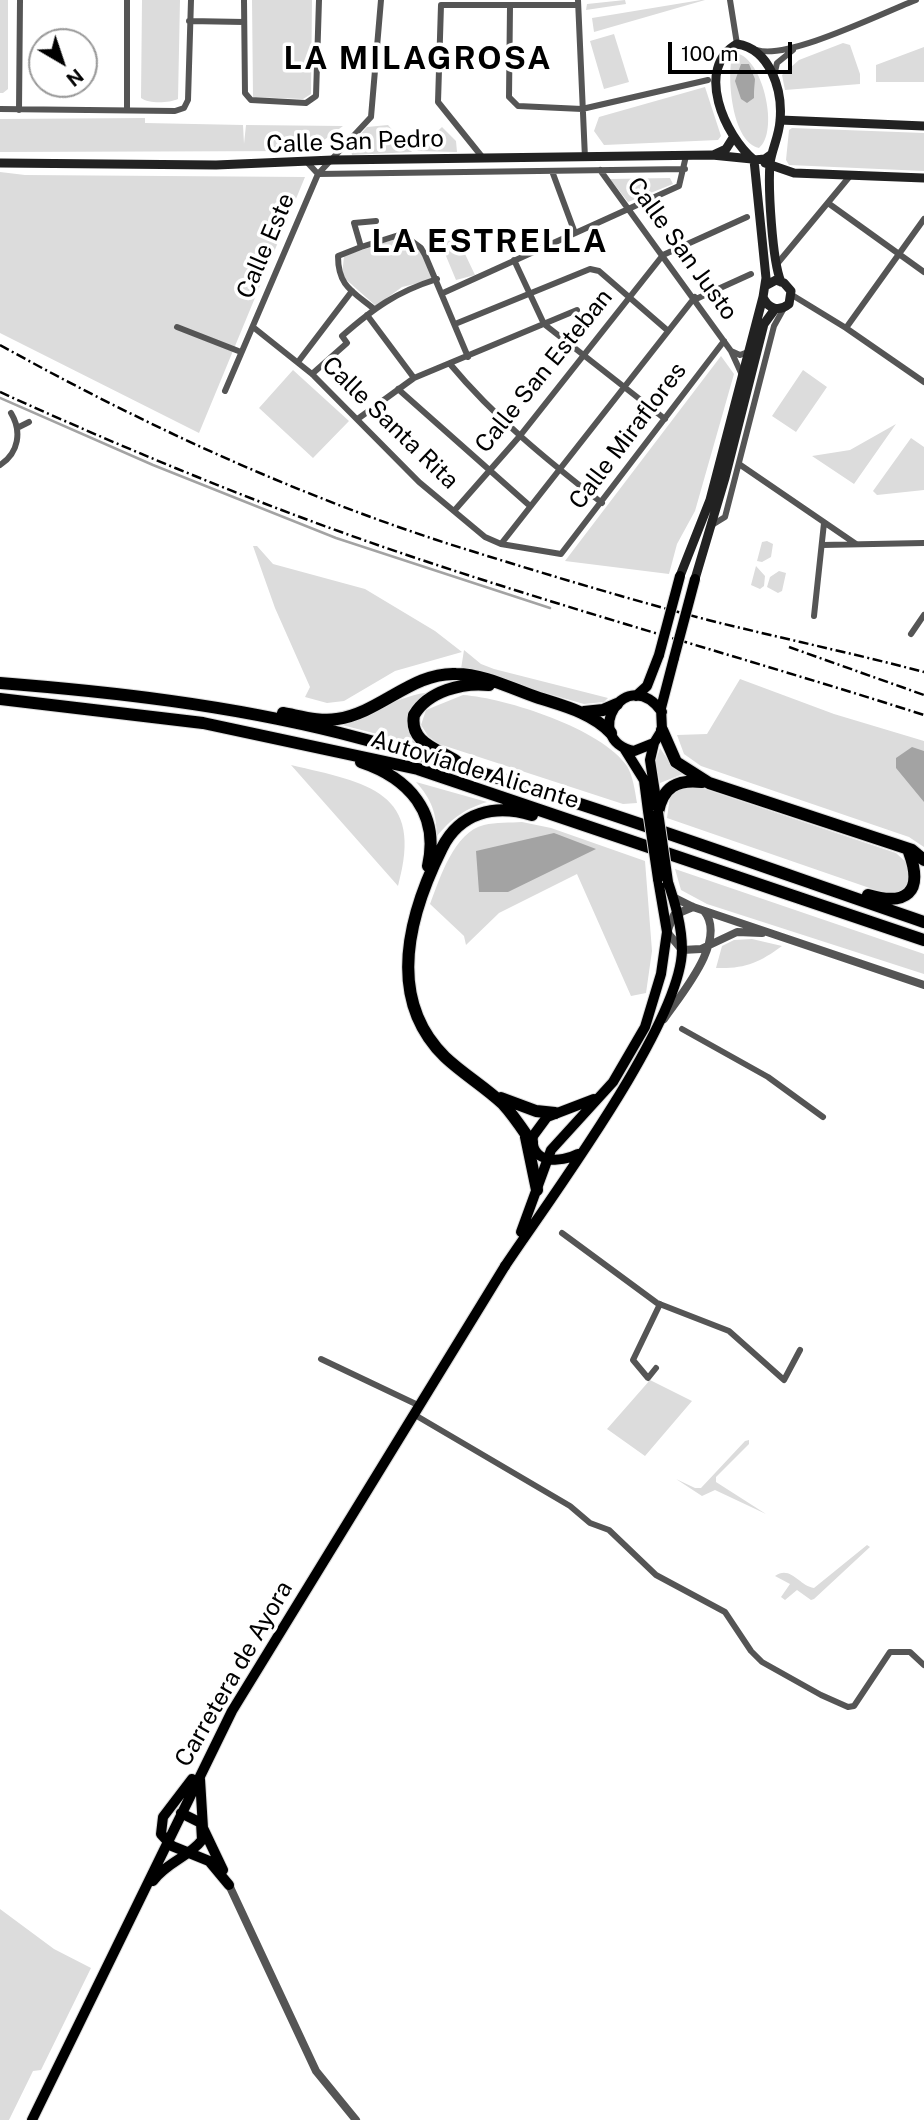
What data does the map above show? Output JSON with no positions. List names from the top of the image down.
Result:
{
  "streets": {
    "highway": ["Autovía de Alicante"],
    "main road": ["Calle San Pedro", "Carretera de Ayora"],
    "street": [
      "Calle Este",
      "Calle San Justo",
      "Calle San Esteban",
      "Calle Santa Rita",
      "Calle Miraflores"
    ]
  },
  "crossings": [
    ["Calle San Pedro", "Calle Este"],
    ["Calle San Pedro", "Calle San Justo"],
    ["Calle Este", "Calle Santa Rita"],
    ["Calle San Justo", "Calle San Esteban"],
    ["Calle San Justo", "Calle Miraflores"],
    ["Calle San Esteban", "Calle Santa Rita"],
    ["Calle Santa Rita", "Calle Miraflores"]
  ],
  "districts": ["LA MILAGROSA", "LA ESTRELLA"],
  "scale_bar": "100 m",
  "north": "bottom right"
}
